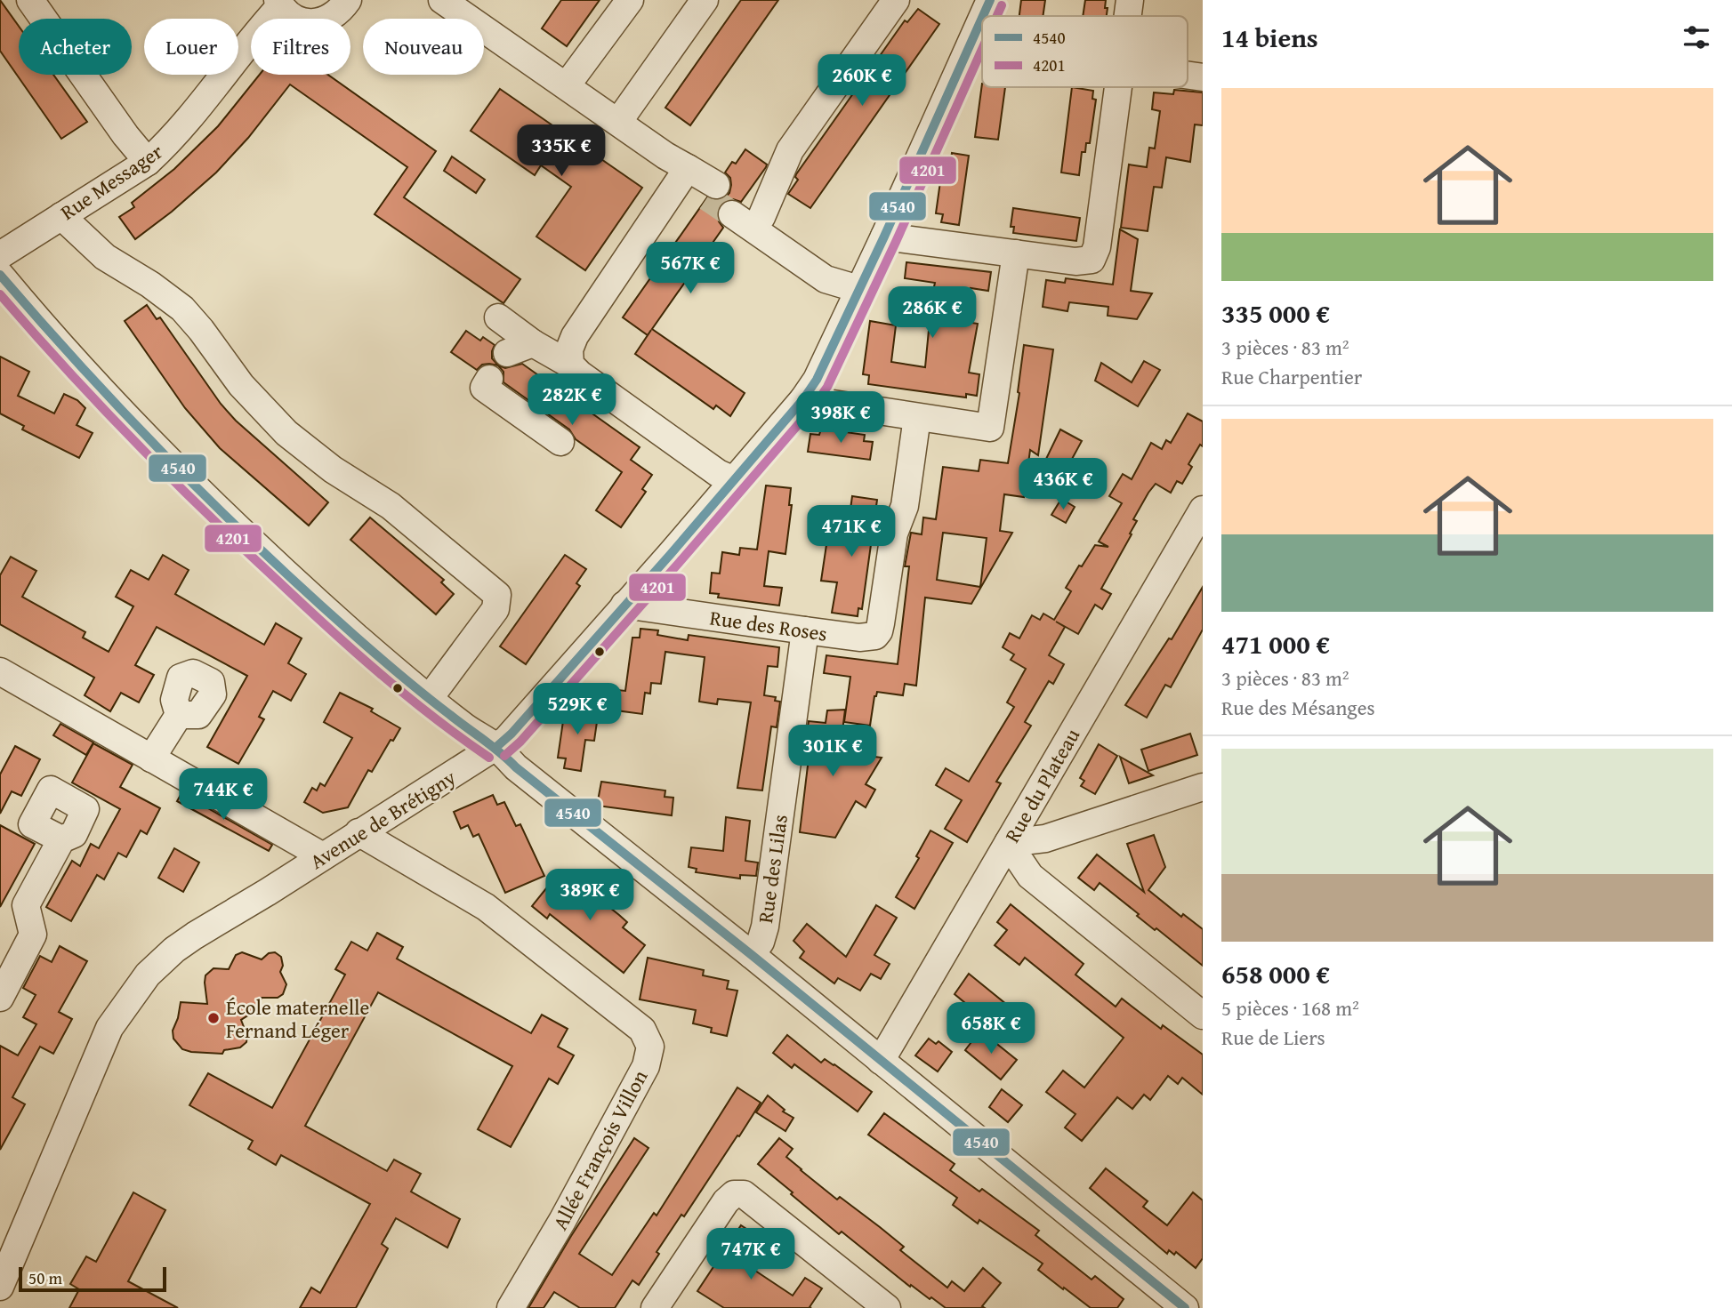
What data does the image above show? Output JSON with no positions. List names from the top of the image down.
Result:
{
  "streets": {
    "street": [
      "Rue Messager",
      "Rue des Roses",
      "Rue du Plateau",
      "Avenue de Brétigny",
      "Rue des Lilas",
      "Allée François Villon"
    ]
  },
  "crossings": [
    ["Rue des Roses", "Avenue de Brétigny"],
    ["Rue des Roses", "Rue des Lilas"],
    ["Avenue de Brétigny", "Allée François Villon"]
  ],
  "places": ["École maternelle Fernand Léger"],
  "lines": ["transit line 4540", "transit line 4201"],
  "legend": ["4540", "4201"],
  "scale_bar": "50 m",
  "page": {
    "heading": "14 biens",
    "chip": [
      "Acheter",
      "Louer",
      "Filtres",
      "Nouveau"
    ],
    "price": [
      "260K €",
      "335K €",
      "567K €",
      "286K €",
      "282K €",
      "398K €",
      "436K €",
      "471K €",
      "529K €",
      "301K €",
      "744K €",
      "389K €",
      "658K €",
      "747K €"
    ],
    "list": [
      {
        "name": "335 000 €",
        "note": "3 pièces · 83 m² · Rue Charpentier"
      },
      {
        "name": "471 000 €",
        "note": "3 pièces · 83 m² · Rue des Mésanges"
      },
      {
        "name": "658 000 €",
        "note": "5 pièces · 168 m² · Rue de Liers"
      }
    ],
    "scale": "50 m"
  }
}
